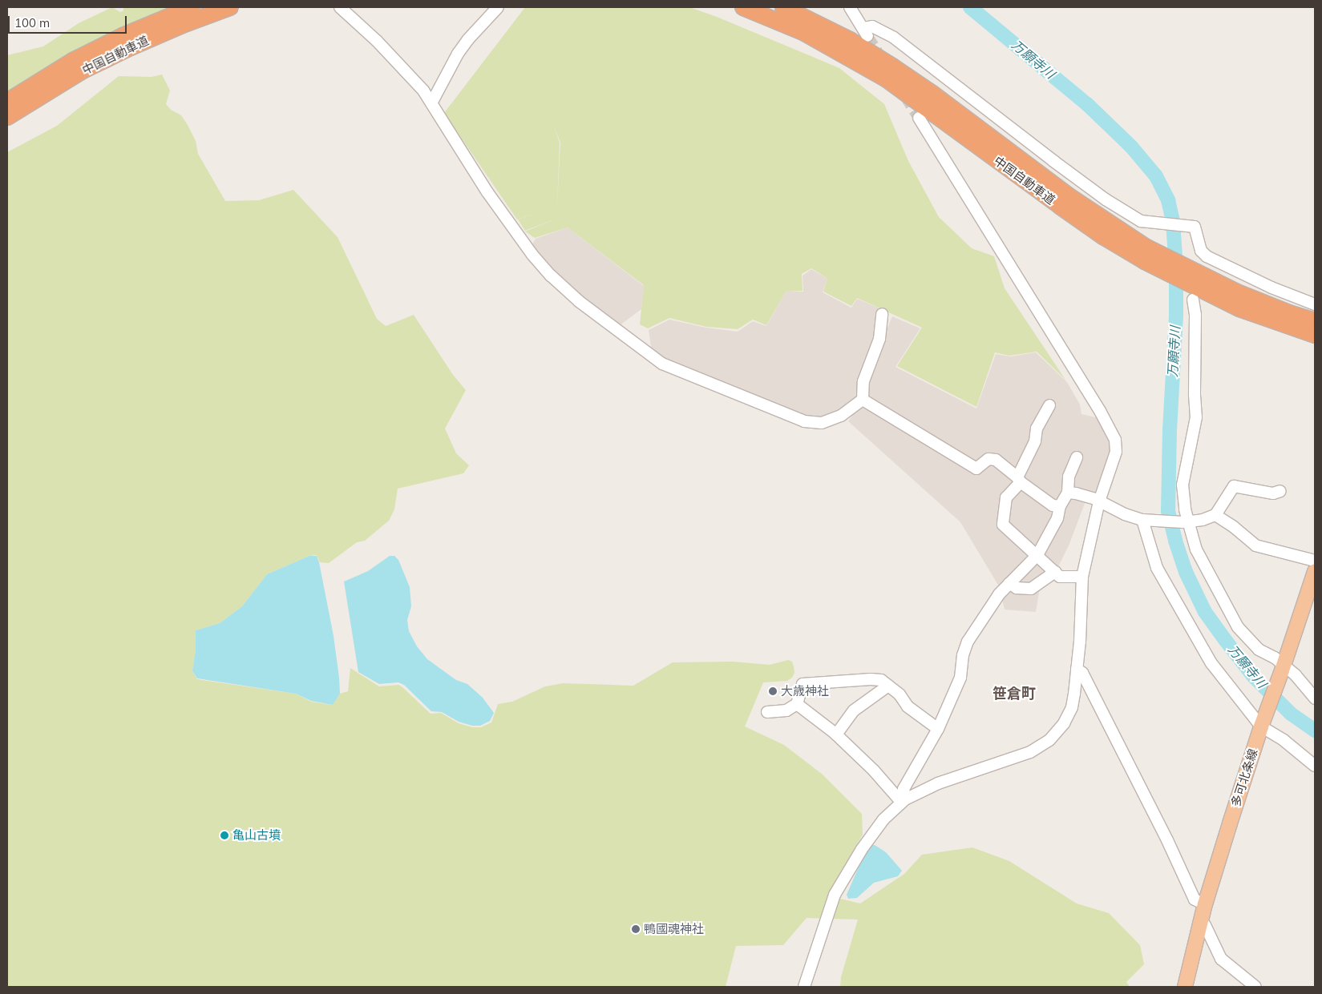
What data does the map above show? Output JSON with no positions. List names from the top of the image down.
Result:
{
  "streets": {
    "highway": ["中国自動車道"],
    "main road": ["多可北条線"]
  },
  "districts": ["笹倉町"],
  "water": ["万願寺川"],
  "places": ["大歳神社", "亀山古墳", "鴨國魂神社"],
  "scale_bar": "100 m"
}
